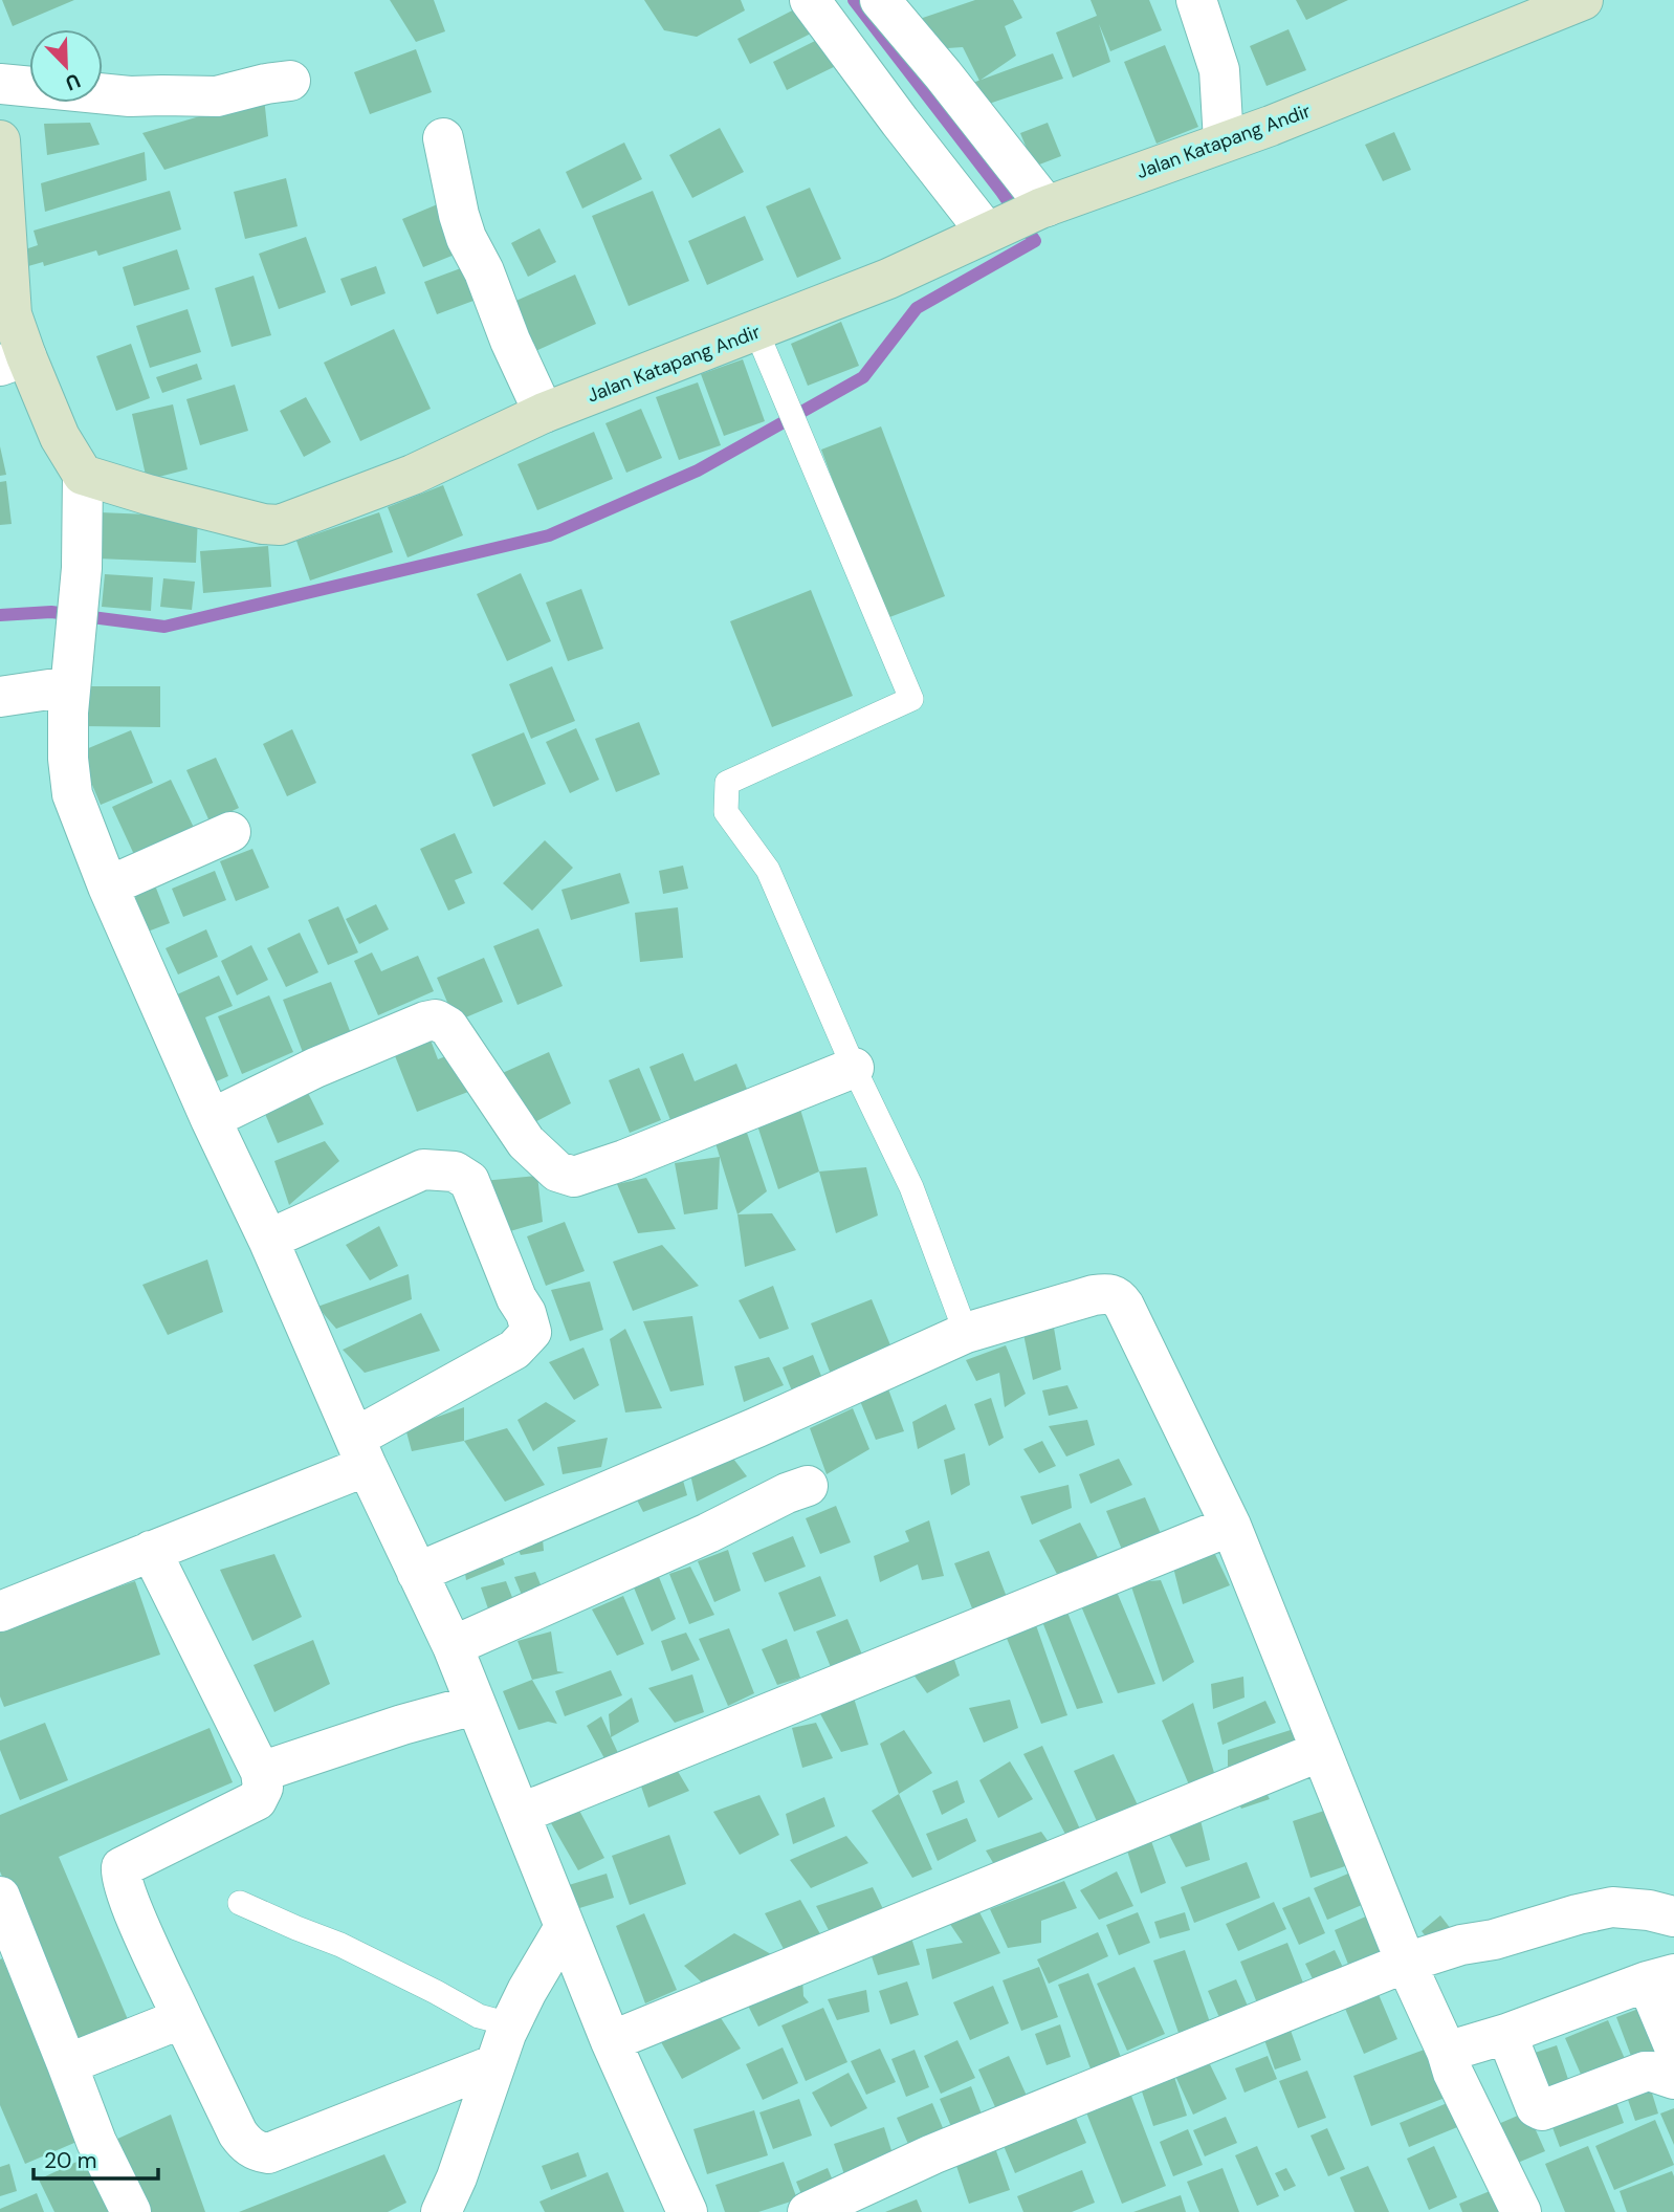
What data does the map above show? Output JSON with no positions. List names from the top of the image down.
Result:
{
  "streets": {
    "street": ["Jalan Katapang Andir"]
  },
  "scale_bar": "20 m",
  "north": "bottom right"
}
